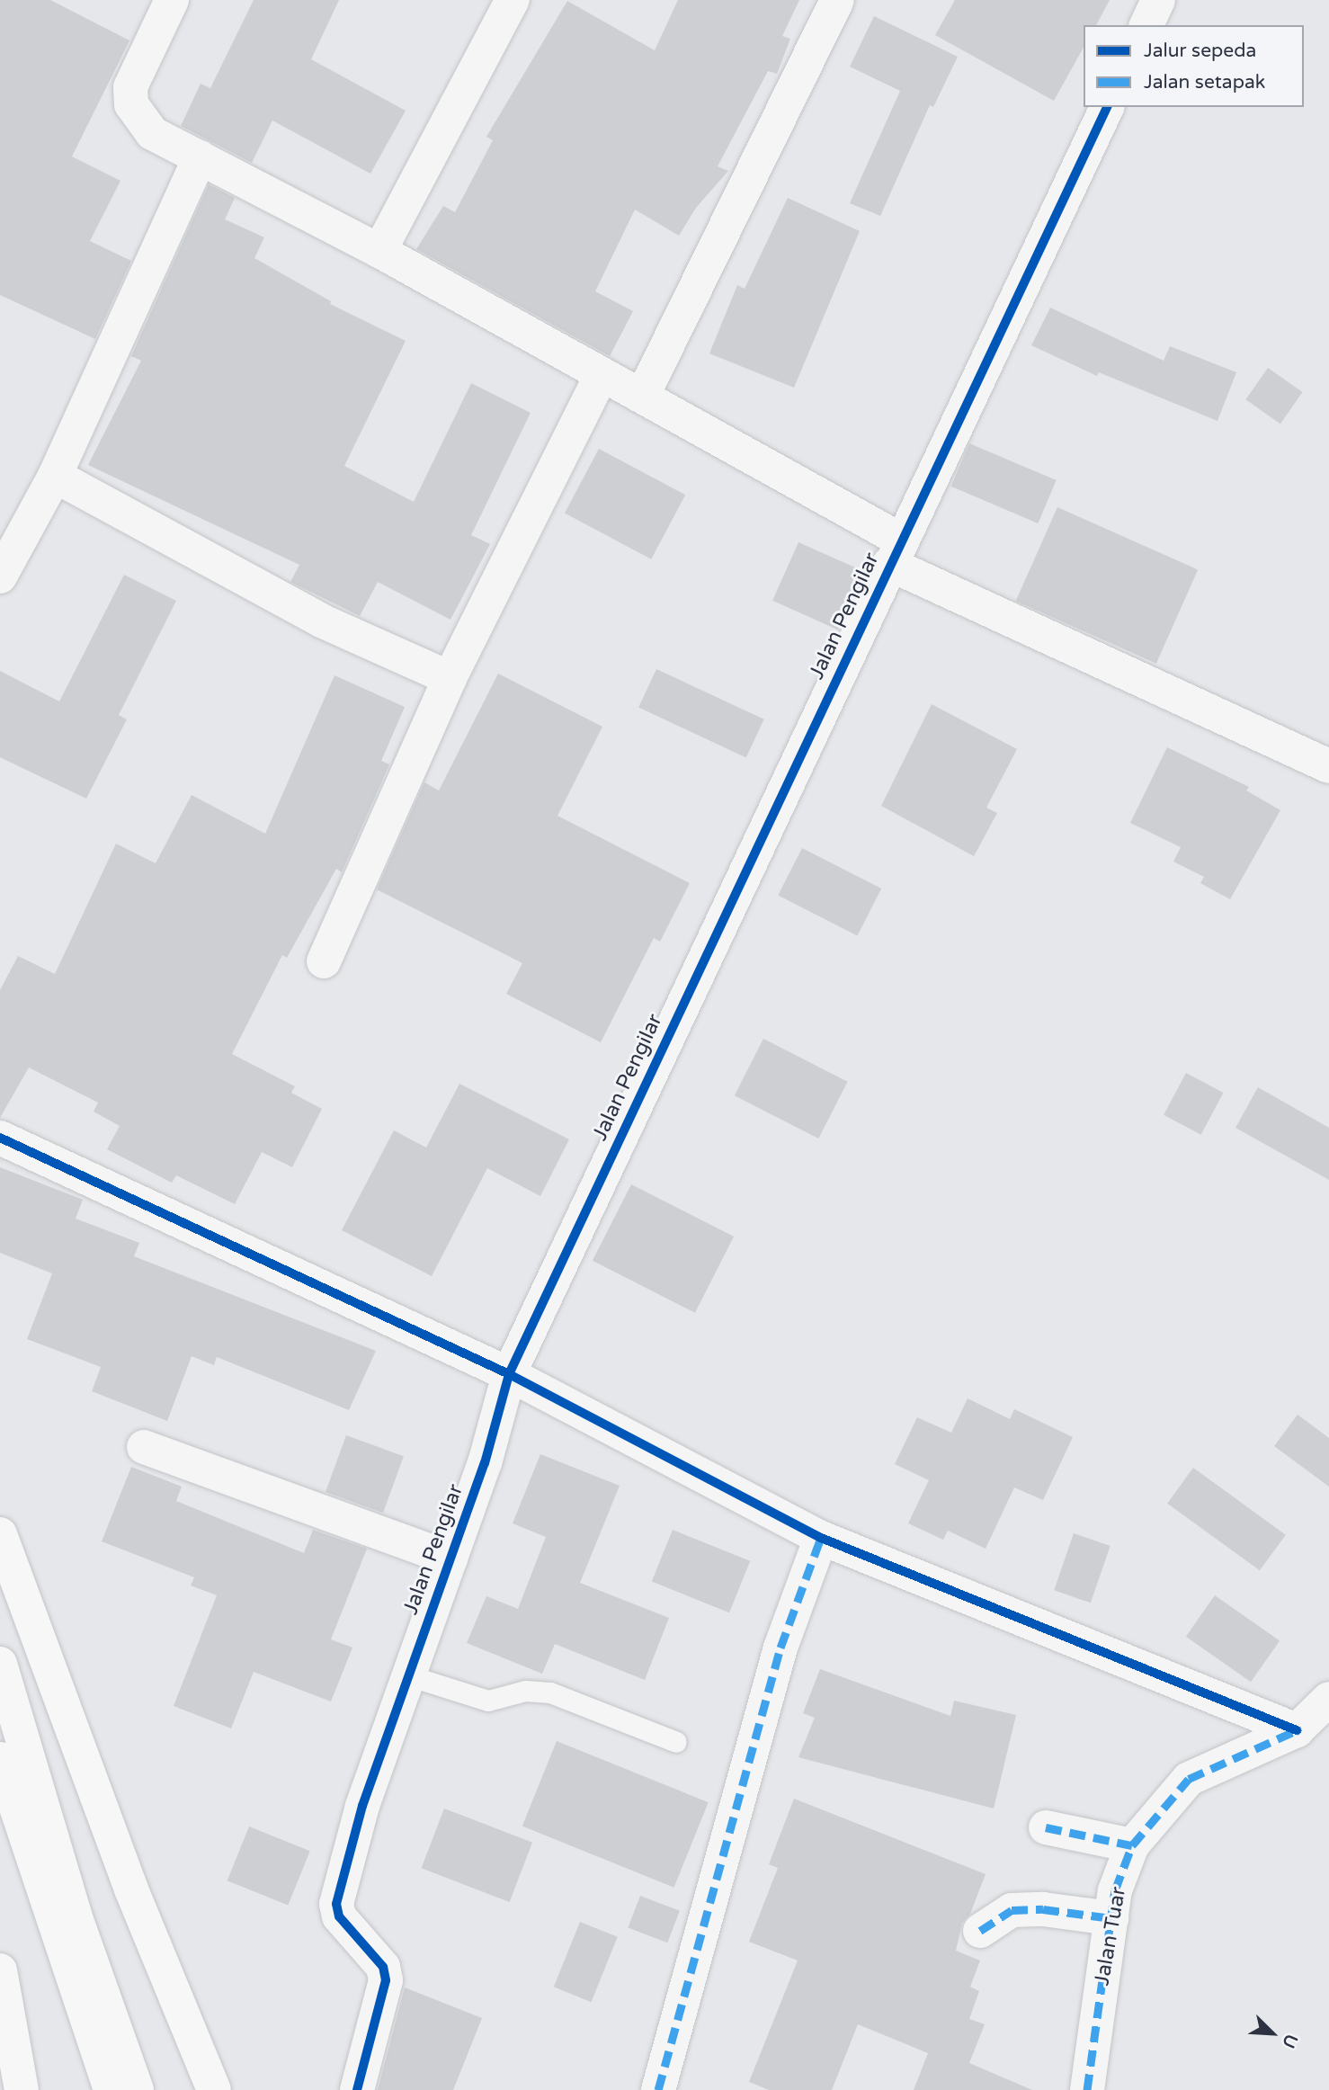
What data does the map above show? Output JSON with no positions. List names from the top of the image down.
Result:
{
  "streets": {
    "street": ["Jalan Pengilar", "Jalan Tuar"]
  },
  "legend": ["Jalur sepeda", "Jalan setapak"],
  "north": "bottom right"
}
